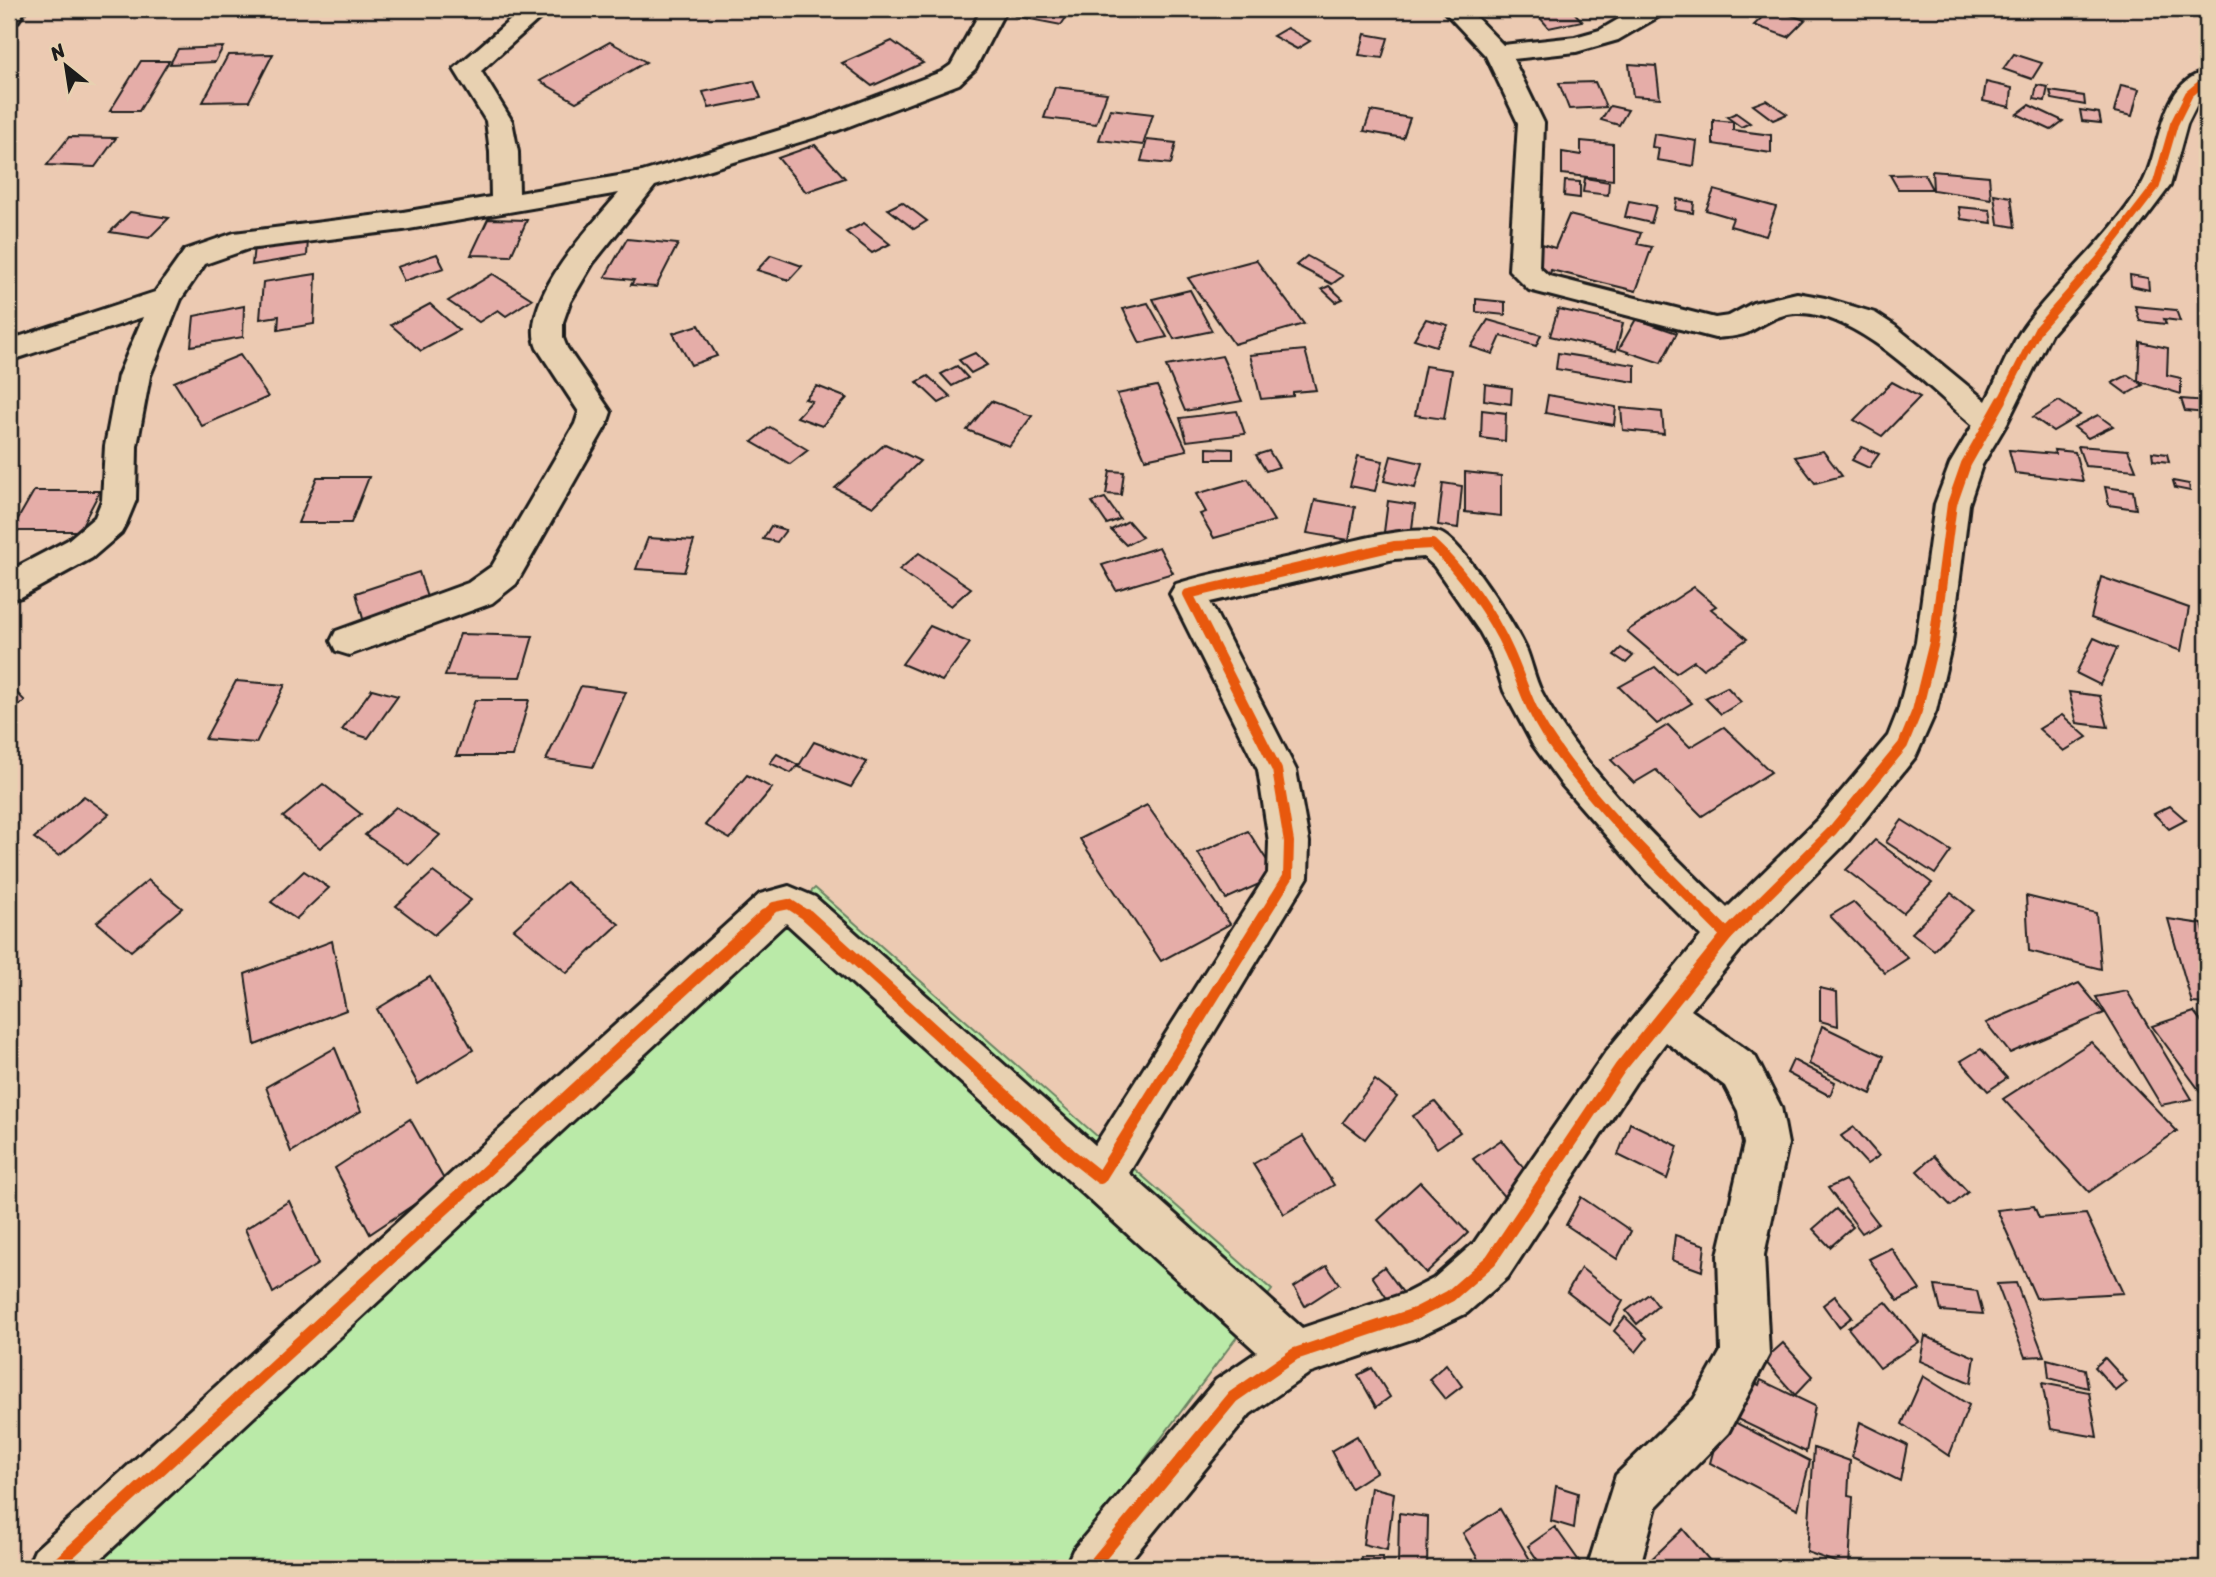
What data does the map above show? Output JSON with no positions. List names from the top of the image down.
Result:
{
  "north": "top left"
}
